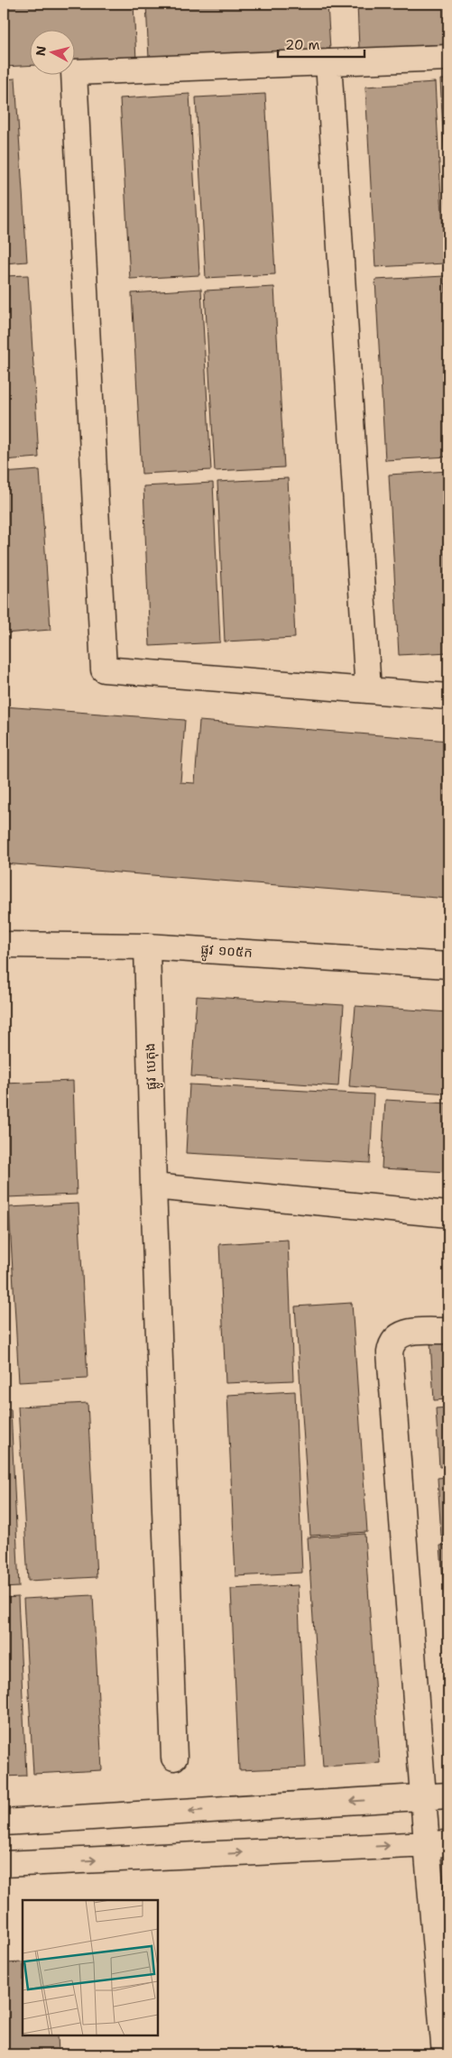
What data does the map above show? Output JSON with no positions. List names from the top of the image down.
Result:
{
  "streets": {
    "street": ["ផ្លូវ ១០៥ក", "ផ្លូវ បេតុង"]
  },
  "crossings": [
    ["ផ្លូវ ១០៥ក", "ផ្លូវ បេតុង"]
  ],
  "scale_bar": "20 m",
  "north": "left"
}
